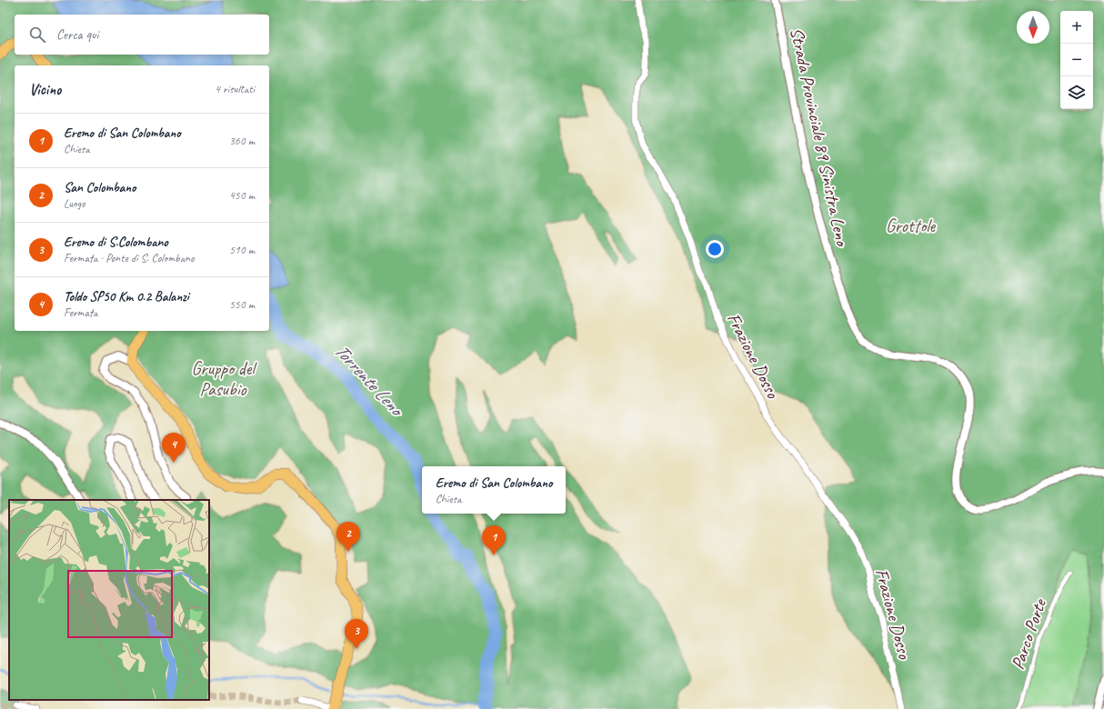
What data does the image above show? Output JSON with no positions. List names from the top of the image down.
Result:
{
  "streets": {
    "street": ["Strada Provinciale 89 Sinistra Leno", "Frazione Dosso", "Parco Porte"]
  },
  "water": ["Torrente Leno"],
  "parks": ["Grottole", "Gruppo del Pasubio"],
  "north": "bottom",
  "page": {
    "map_buttons": ["+", "−"],
    "search": "Cerca qui",
    "heading": ["Vicino", "4 risultati"],
    "list": [
      {
        "mark": "1",
        "name": "Eremo di San Colombano",
        "note": "Chiesa",
        "value": "360 m"
      },
      {
        "mark": "2",
        "name": "San Colombano",
        "note": "Luogo",
        "value": "450 m"
      },
      {
        "mark": "3",
        "name": "Eremo di S.Colombano",
        "note": "Fermata · Ponte di S. Colombano",
        "value": "510 m"
      },
      {
        "mark": "4",
        "name": "Toldo SP50 Km 0.2 Balanzi",
        "note": "Fermata",
        "value": "550 m"
      }
    ],
    "pins": [
      "4",
      "2",
      "1",
      "3"
    ],
    "popup": ["Eremo di San Colombano", "Chiesa"]
  }
}
